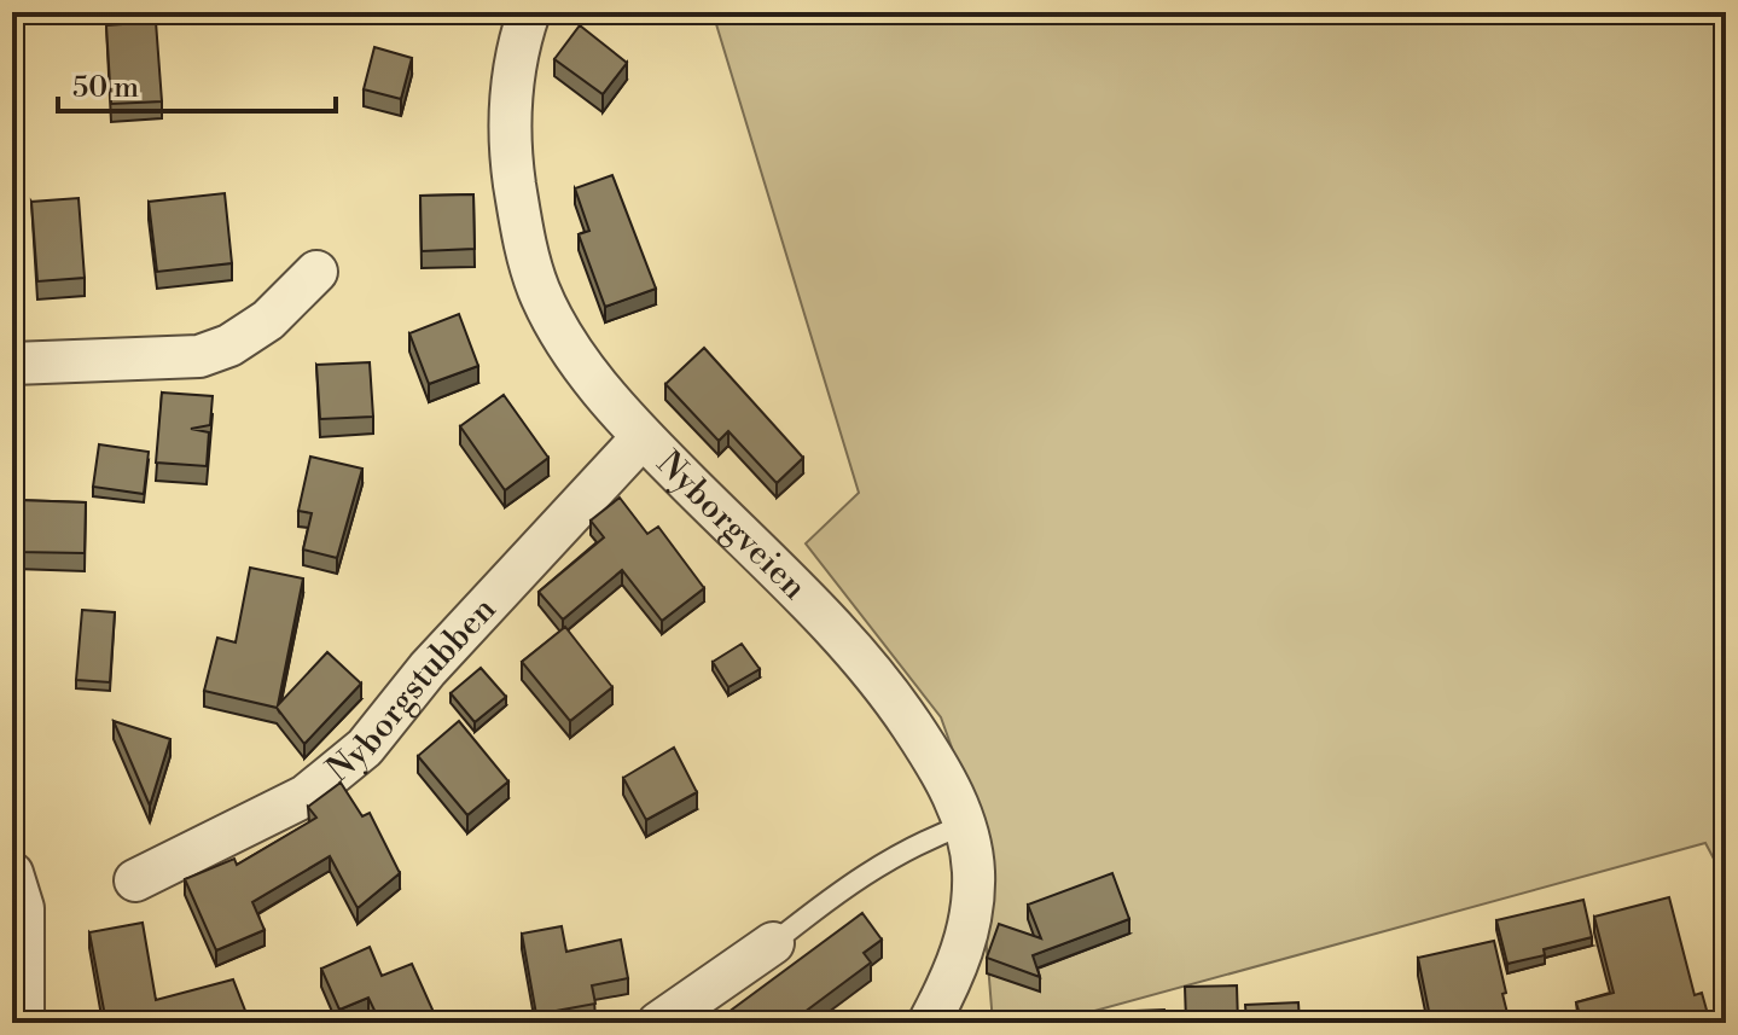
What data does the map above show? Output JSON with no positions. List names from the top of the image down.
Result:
{
  "streets": {
    "street": ["Nyborgveien", "Nyborgstubben"]
  },
  "crossings": [
    ["Nyborgveien", "Nyborgstubben"]
  ],
  "scale_bar": "50 m"
}
